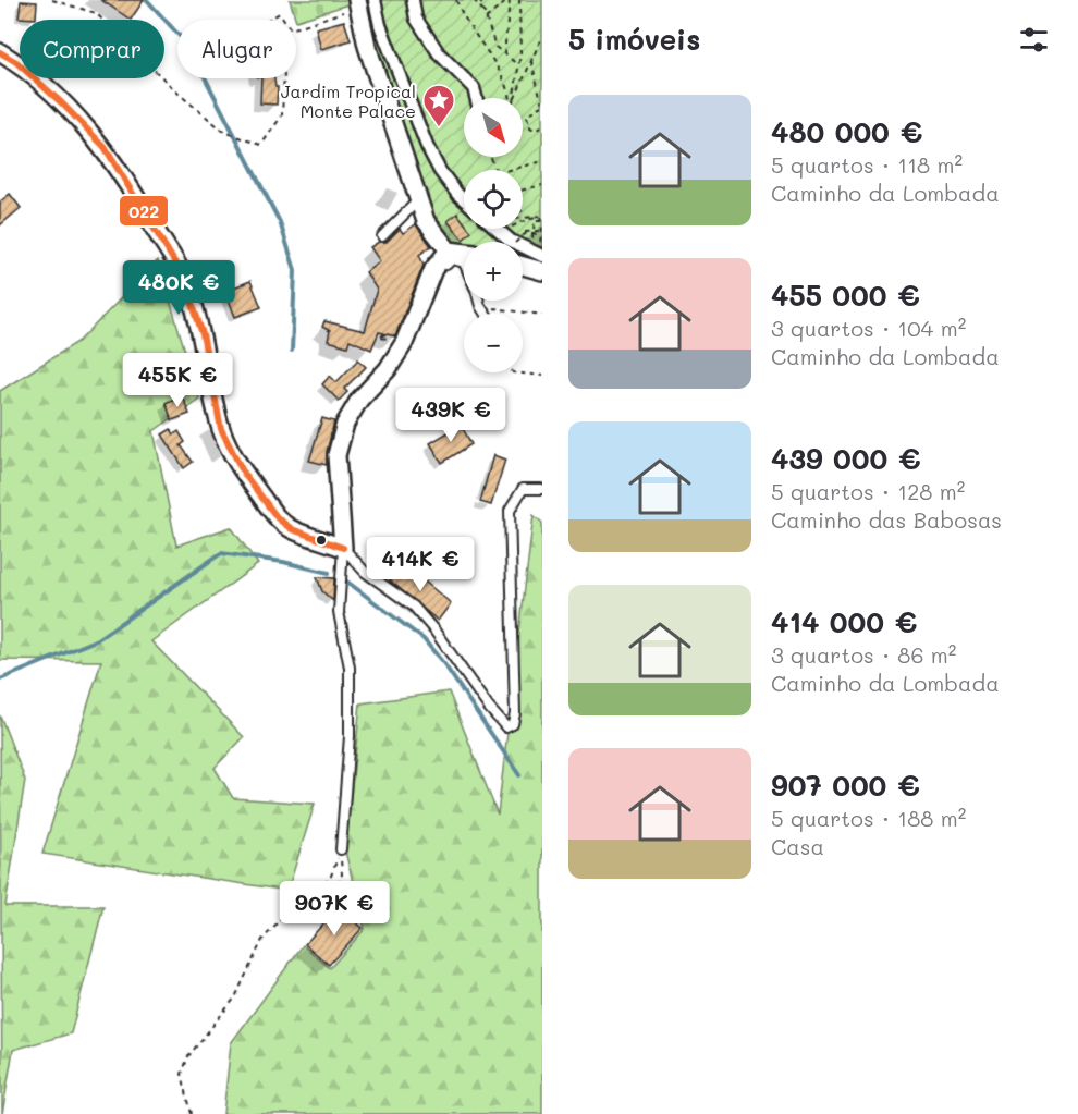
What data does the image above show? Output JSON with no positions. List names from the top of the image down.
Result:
{
  "places": {
    "place": ["Jardim Tropical Monte Palace"]
  },
  "lines": ["transit line 022"],
  "north": "bottom right",
  "page": {
    "heading": "5 imóveis",
    "chip": ["Comprar", "Alugar"],
    "list": [
      {
        "name": "480 000 €",
        "note": "5 quartos · 118 m² · Caminho da Lombada"
      },
      {
        "name": "455 000 €",
        "note": "3 quartos · 104 m² · Caminho da Lombada"
      },
      {
        "name": "439 000 €",
        "note": "5 quartos · 128 m² · Caminho das Babosas"
      },
      {
        "name": "414 000 €",
        "note": "3 quartos · 86 m² · Caminho da Lombada"
      },
      {
        "name": "907 000 €",
        "note": "5 quartos · 188 m² · Casa"
      }
    ],
    "map_buttons": ["+", "−"],
    "price": [
      "480K €",
      "455K €",
      "439K €",
      "414K €",
      "907K €"
    ]
  }
}
